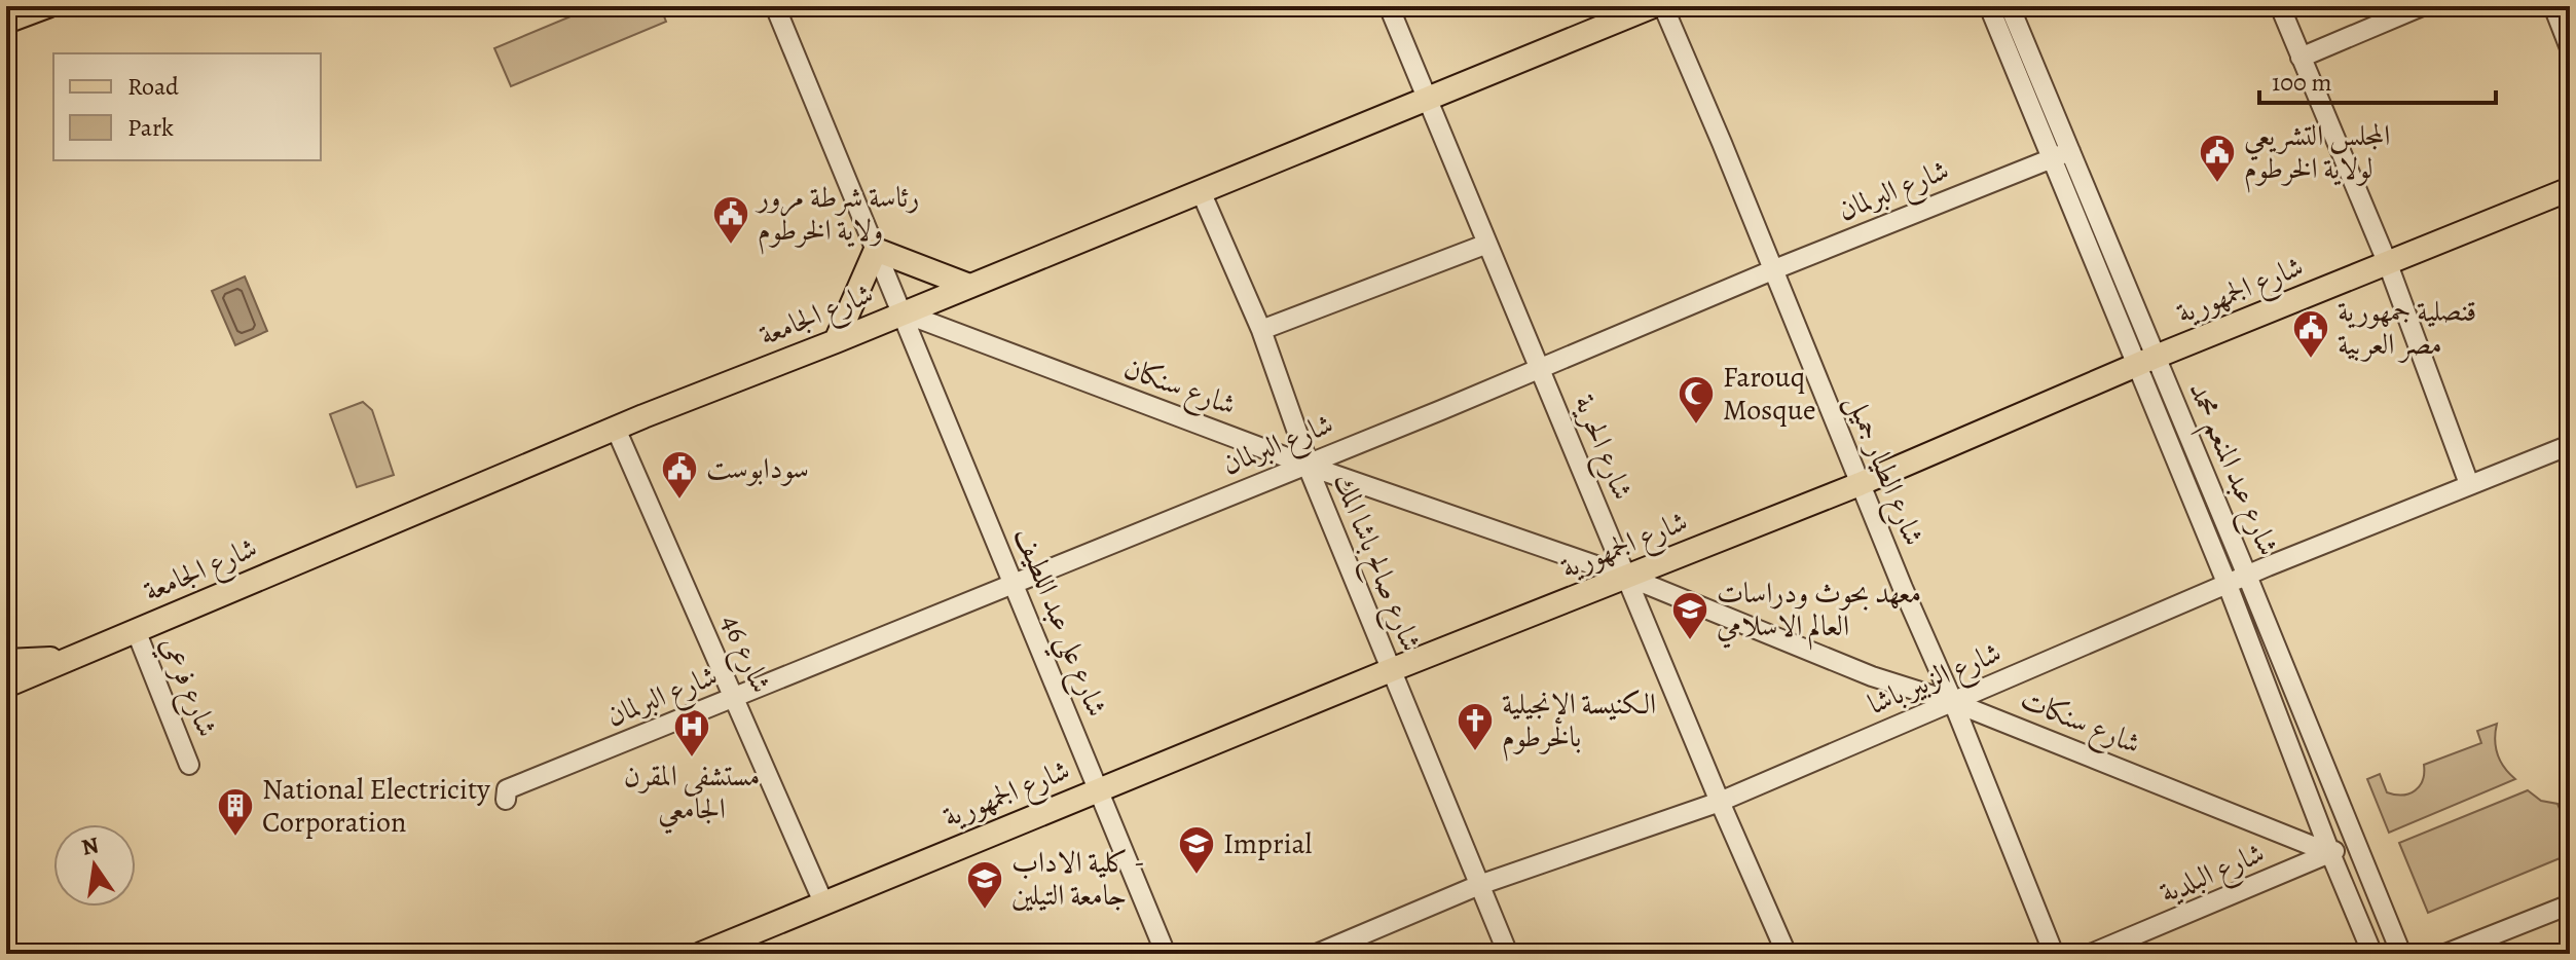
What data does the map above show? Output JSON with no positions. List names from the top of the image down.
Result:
{
  "streets": {
    "main road": ["شارع الجمهورية", "شارع الجامعة"],
    "street": [
      "شارع البرلمان",
      "شارع سنكان",
      "شارع الحرية",
      "شارع عبد المنعم محمد",
      "شارع الطيار جميل",
      "شارع صالح باشا المك",
      "شارع علي عبد اللطيف",
      "شارع 46",
      "شارع الزبير باشا",
      "شارع فرعي",
      "شارع سنكات",
      "شارع البلدية"
    ]
  },
  "crossings": [
    ["شارع البرلمان", "شارع سنكان"],
    ["شارع البرلمان", "شارع الحرية"],
    ["شارع البرلمان", "شارع عبد المنعم محمد"],
    ["شارع البرلمان", "شارع الطيار جميل"],
    ["شارع البرلمان", "شارع صالح باشا المك"],
    ["شارع البرلمان", "شارع علي عبد اللطيف"],
    ["شارع البرلمان", "شارع 46"],
    ["شارع الجمهورية", "شارع سنكان"],
    ["شارع الجمهورية", "شارع الحرية"],
    ["شارع الجمهورية", "شارع عبد المنعم محمد"],
    ["شارع الجمهورية", "شارع الطيار جميل"],
    ["شارع الجمهورية", "شارع صالح باشا المك"],
    ["شارع الجمهورية", "شارع علي عبد اللطيف"],
    ["شارع الجمهورية", "شارع 46"],
    ["شارع الجمهورية", "شارع سنكات"],
    ["شارع الجامعة", "شارع سنكان"],
    ["شارع الجامعة", "شارع الحرية"],
    ["شارع الجامعة", "شارع صالح باشا المك"],
    ["شارع الجامعة", "شارع علي عبد اللطيف"],
    ["شارع الجامعة", "شارع 46"],
    ["شارع الجامعة", "شارع فرعي"],
    ["شارع سنكان", "شارع الحرية"],
    ["شارع سنكان", "شارع صالح باشا المك"],
    ["شارع سنكان", "شارع علي عبد اللطيف"],
    ["شارع سنكان", "شارع سنكات"],
    ["شارع الحرية", "شارع الزبير باشا"],
    ["شارع الحرية", "شارع سنكات"],
    ["شارع عبد المنعم محمد", "شارع الزبير باشا"],
    ["شارع عبد المنعم محمد", "شارع سنكات"],
    ["شارع عبد المنعم محمد", "شارع البلدية"],
    ["شارع الطيار جميل", "شارع الزبير باشا"],
    ["شارع الطيار جميل", "شارع سنكات"],
    ["شارع صالح باشا المك", "شارع الزبير باشا"],
    ["شارع الزبير باشا", "شارع سنكات"],
    ["شارع سنكات", "شارع البلدية"]
  ],
  "places": {
    "public building": [
      "المجلس التشريعي لولاية الخرطوم",
      "رئاسة شرطة مرور ولاية الخرطوم",
      "قنصلية جمهورية مصر العربية",
      "سودابوست"
    ],
    "mosque": ["Farouq Mosque"],
    "school or university": ["معهد بحوث ودراسات العالم الاسلامي", "Imprial", "كلية الاداب - جامعة التيلين"],
    "church": ["الكنيسة الإنجيلية بالخرطوم"],
    "hospital": ["مستشفى المقرن الجامعي"],
    "building": ["National Electricity Corporation"]
  },
  "legend": ["Road", "Park"],
  "scale_bar": "100 m",
  "north": "top"
}
